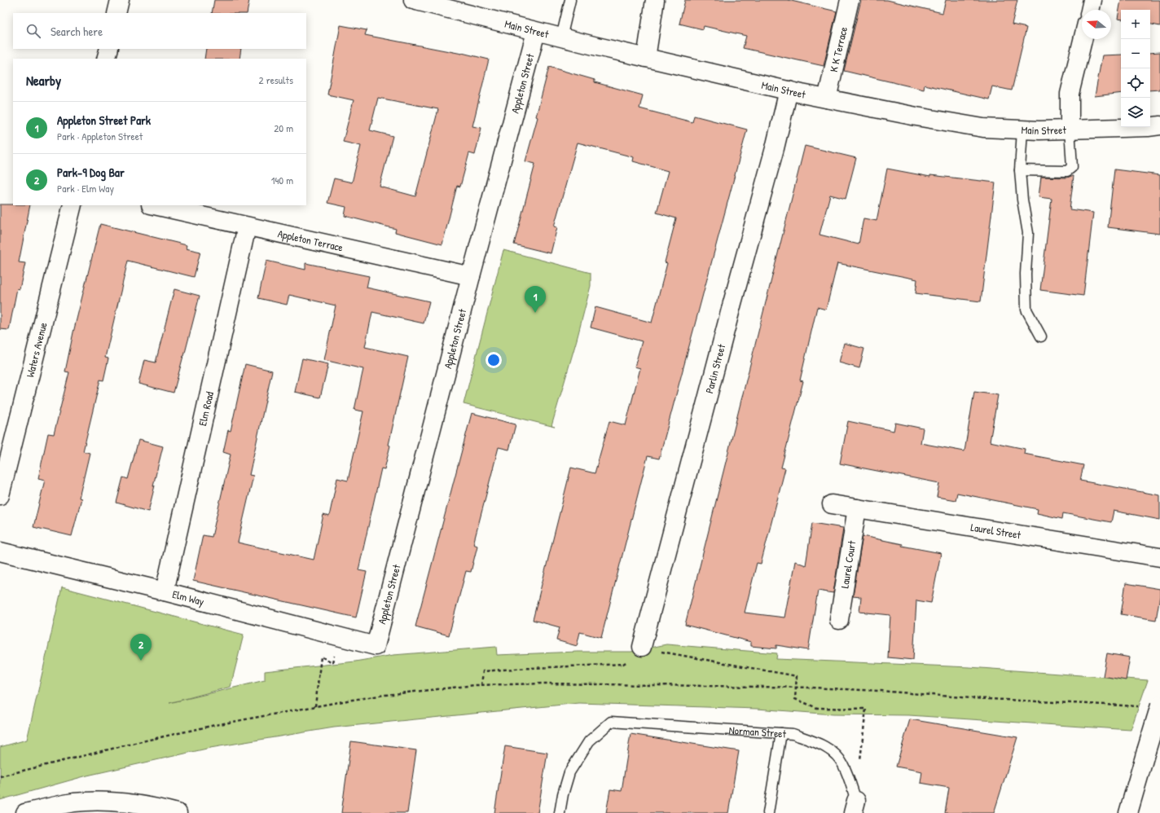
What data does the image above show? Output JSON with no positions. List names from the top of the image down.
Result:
{
  "streets": {
    "street": [
      "Main Street",
      "K K Terrace",
      "Appleton Street",
      "Appleton Terrace",
      "Waters Avenue",
      "Parlin Street",
      "Elm Road",
      "Laurel Street",
      "Laurel Court",
      "Elm Way"
    ],
    "lane": ["Norman Street"]
  },
  "crossings": [
    ["Main Street", "K K Terrace"],
    ["Main Street", "Appleton Street"],
    ["Main Street", "Parlin Street"],
    ["Appleton Street", "Appleton Terrace"],
    ["Appleton Street", "Elm Way"],
    ["Appleton Terrace", "Elm Road"],
    ["Elm Road", "Elm Way"],
    ["Laurel Street", "Laurel Court"]
  ],
  "north": "left",
  "page": {
    "map_buttons": ["+", "−"],
    "search": "Search here",
    "heading": ["Nearby", "2 results"],
    "list": [
      {
        "mark": "1",
        "name": "Appleton Street Park",
        "note": "Park · Appleton Street",
        "value": "20 m"
      },
      {
        "mark": "2",
        "name": "Park-9 Dog Bar",
        "note": "Park · Elm Way",
        "value": "140 m"
      }
    ],
    "pins": ["1", "2"]
  }
}
